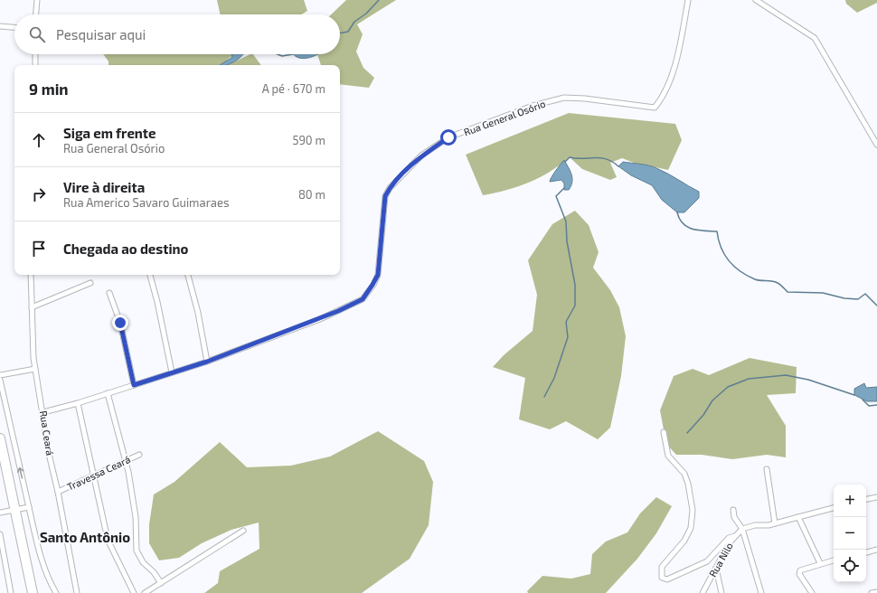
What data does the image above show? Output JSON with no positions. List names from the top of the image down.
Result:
{
  "streets": {
    "street": [
      "Rua General Osório",
      "Rua Ceará",
      "Travessa Ceará",
      "Rua Nilo"
    ]
  },
  "crossings": [
    ["Rua General Osório", "Rua Ceará"],
    ["Rua Ceará", "Travessa Ceará"]
  ],
  "districts": ["Santo Antônio"],
  "page": {
    "search": "Pesquisar aqui",
    "heading": ["9 min", "A pé · 670 m"],
    "list": [
      ["Siga em frente", "Rua General Osório", "590 m"],
      ["Vire à direita", "Rua Americo Savaro Guimaraes", "80 m"],
      "Chegada ao destino"
    ],
    "map_buttons": ["+", "−"]
  }
}
